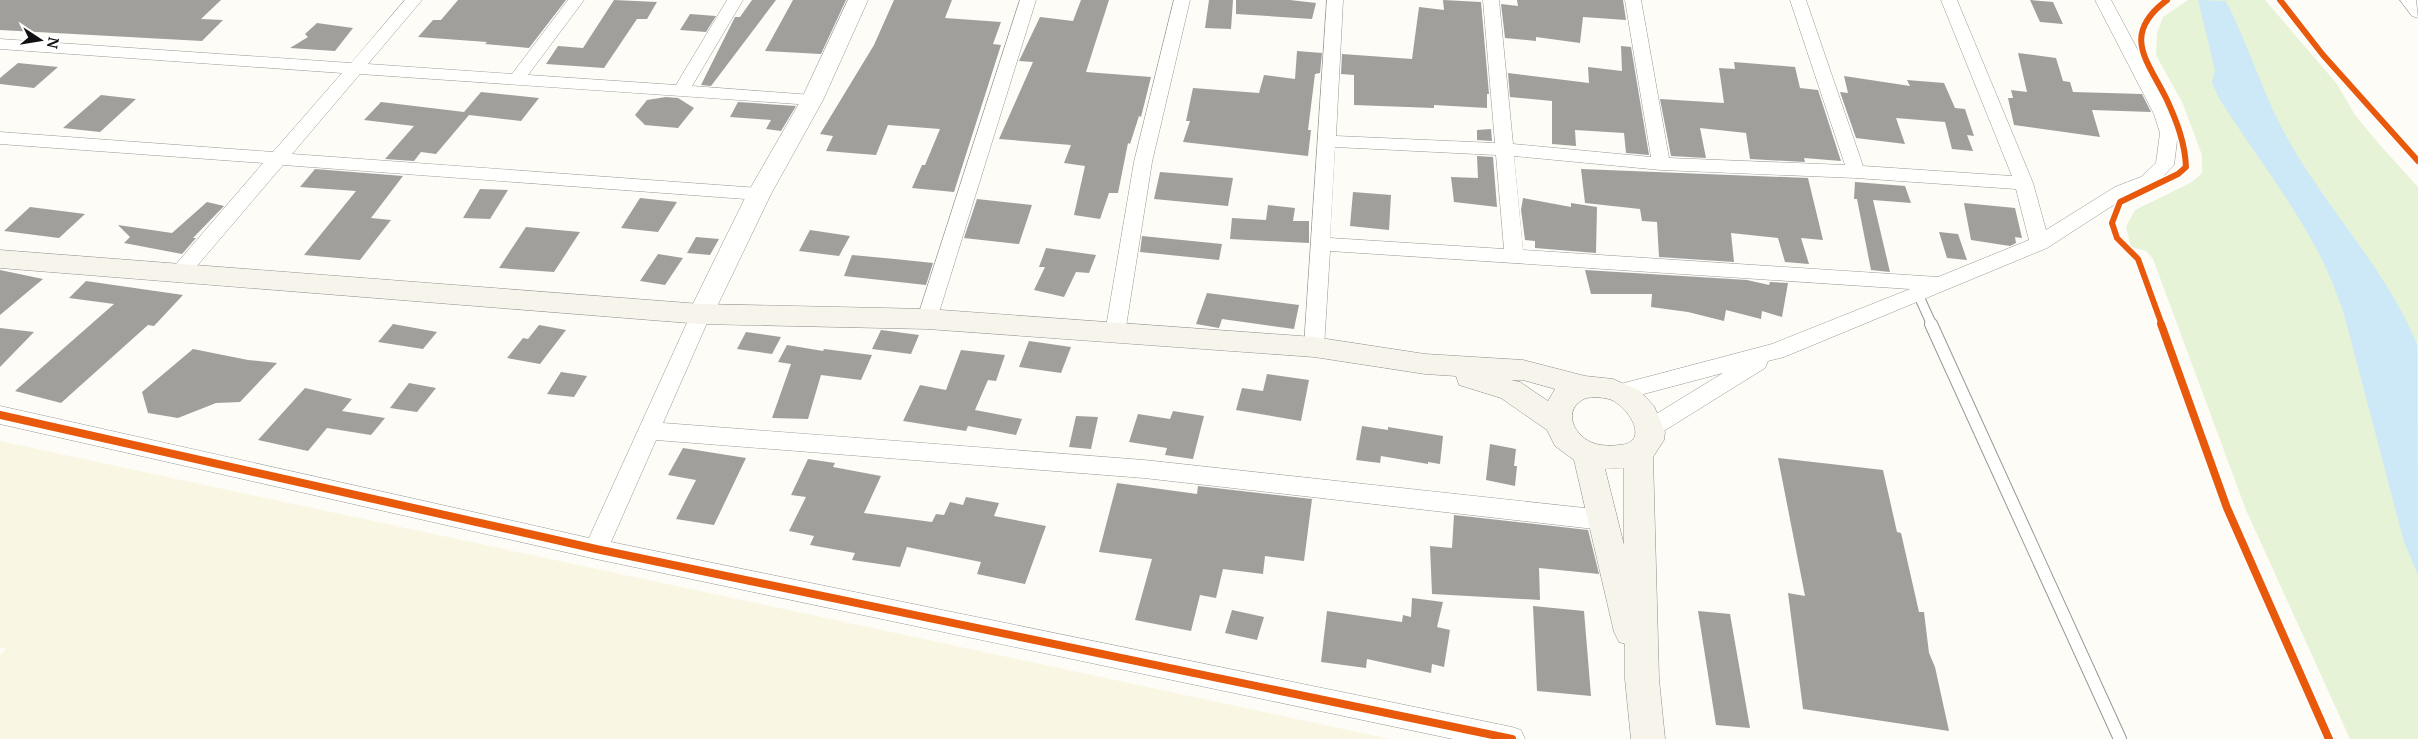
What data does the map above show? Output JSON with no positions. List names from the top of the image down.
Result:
{
  "north": "right"
}
